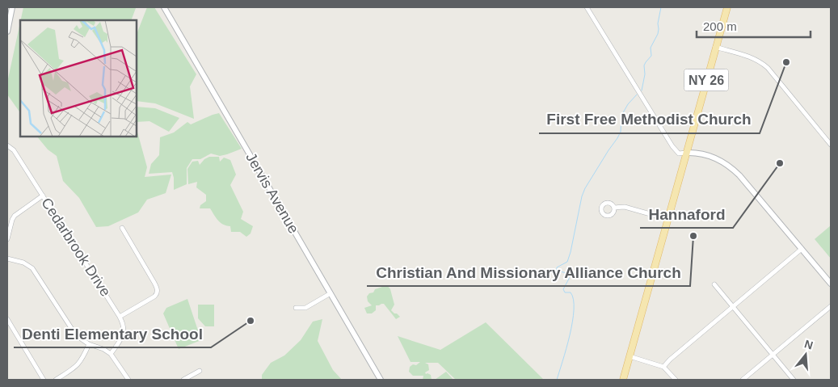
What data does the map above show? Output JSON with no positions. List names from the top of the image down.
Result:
{
  "streets": {
    "main road": ["NY 26"],
    "street": ["Jervis Avenue", "Cedarbrook Drive"]
  },
  "places": [
    "First Free Methodist Church",
    "Hannaford",
    "Christian And Missionary Alliance Church",
    "Denti Elementary School"
  ],
  "scale_bar": "200 m",
  "north": "top"
}
